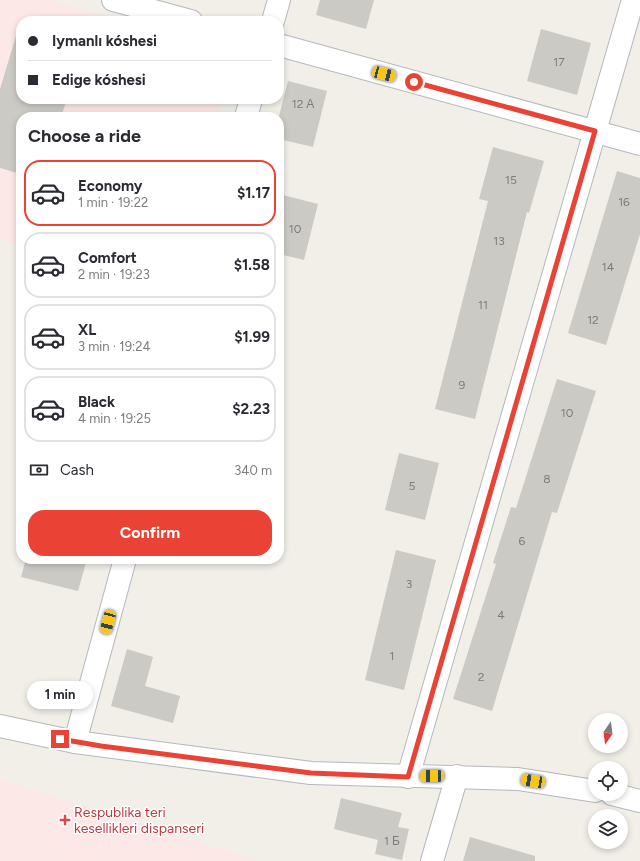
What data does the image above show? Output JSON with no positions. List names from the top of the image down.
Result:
{
  "places": {
    "health": ["Respublika teri kesellikleri dispanseri"]
  },
  "house_numbers": [
    "17",
    "12 А",
    "15",
    "16",
    "10",
    "13",
    "14",
    "11",
    "12",
    "9",
    "10",
    "8",
    "5",
    "6",
    "3",
    "4",
    "1",
    "2",
    "1 Б"
  ],
  "north": "bottom",
  "page": {
    "banner": ["Iymanlı kóshesi", "Edige kóshesi"],
    "heading": "Choose a ride",
    "list": [
      {
        "name": "Economy",
        "note": "1 min · 19:22",
        "value": "$1.17"
      },
      {
        "name": "Comfort",
        "note": "2 min · 19:23",
        "value": "$1.58"
      },
      {
        "name": "XL",
        "note": "3 min · 19:24",
        "value": "$1.99"
      },
      {
        "name": "Black",
        "note": "4 min · 19:25",
        "value": "$2.23"
      }
    ],
    "pay": ["Cash", "340 m"],
    "buttons": "Confirm",
    "bubble": "1 min"
  }
}
